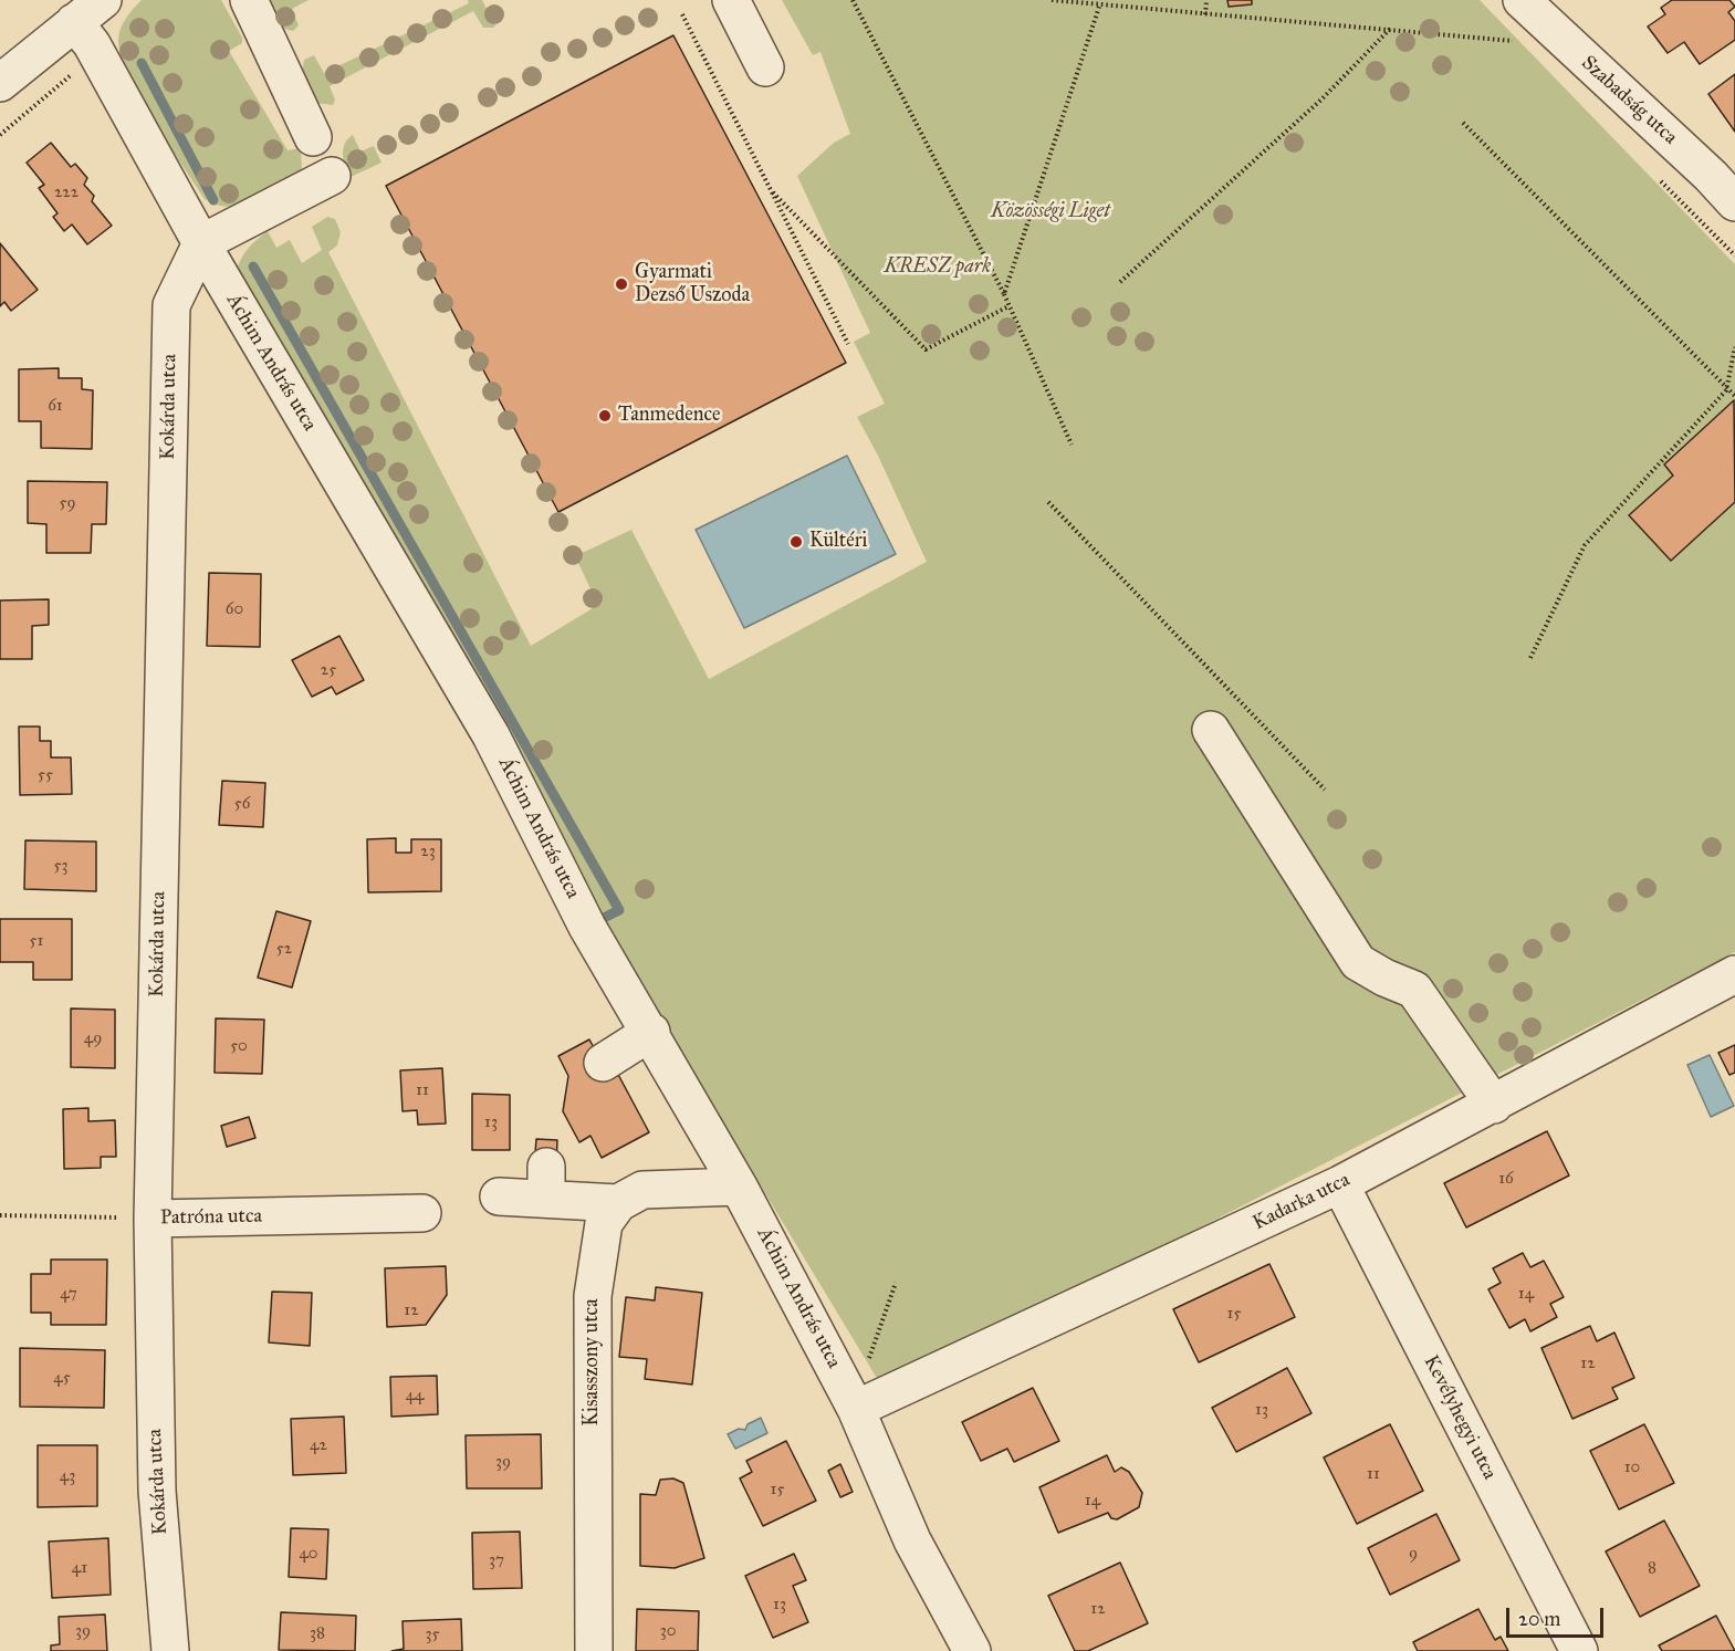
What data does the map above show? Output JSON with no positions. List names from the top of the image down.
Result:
{
  "streets": {
    "street": [
      "Szabadság utca",
      "Áchim András utca",
      "Kokárda utca",
      "Kadarka utca",
      "Patróna utca",
      "Kisasszony utca",
      "Kevélyhegyi utca"
    ]
  },
  "crossings": [
    ["Áchim András utca", "Kokárda utca"],
    ["Áchim András utca", "Kadarka utca"],
    ["Kokárda utca", "Patróna utca"],
    ["Kadarka utca", "Kevélyhegyi utca"]
  ],
  "parks": ["Közösségi Liget", "KRESZ park"],
  "places": ["Gyarmati Dezső Uszoda", "Tanmedence", "Kültéri"],
  "house_numbers": [
    "222",
    "61",
    "59",
    "60",
    "25",
    "55",
    "56",
    "23",
    "53",
    "51",
    "52",
    "49",
    "50",
    "11",
    "13",
    "16",
    "47",
    "14",
    "12",
    "15",
    "12",
    "45",
    "44",
    "13",
    "42",
    "39",
    "10",
    "11",
    "43",
    "15",
    "14",
    "40",
    "9",
    "37",
    "41",
    "8",
    "13",
    "12",
    "39",
    "30",
    "38",
    "35"
  ],
  "scale_bar": "20 m"
}
